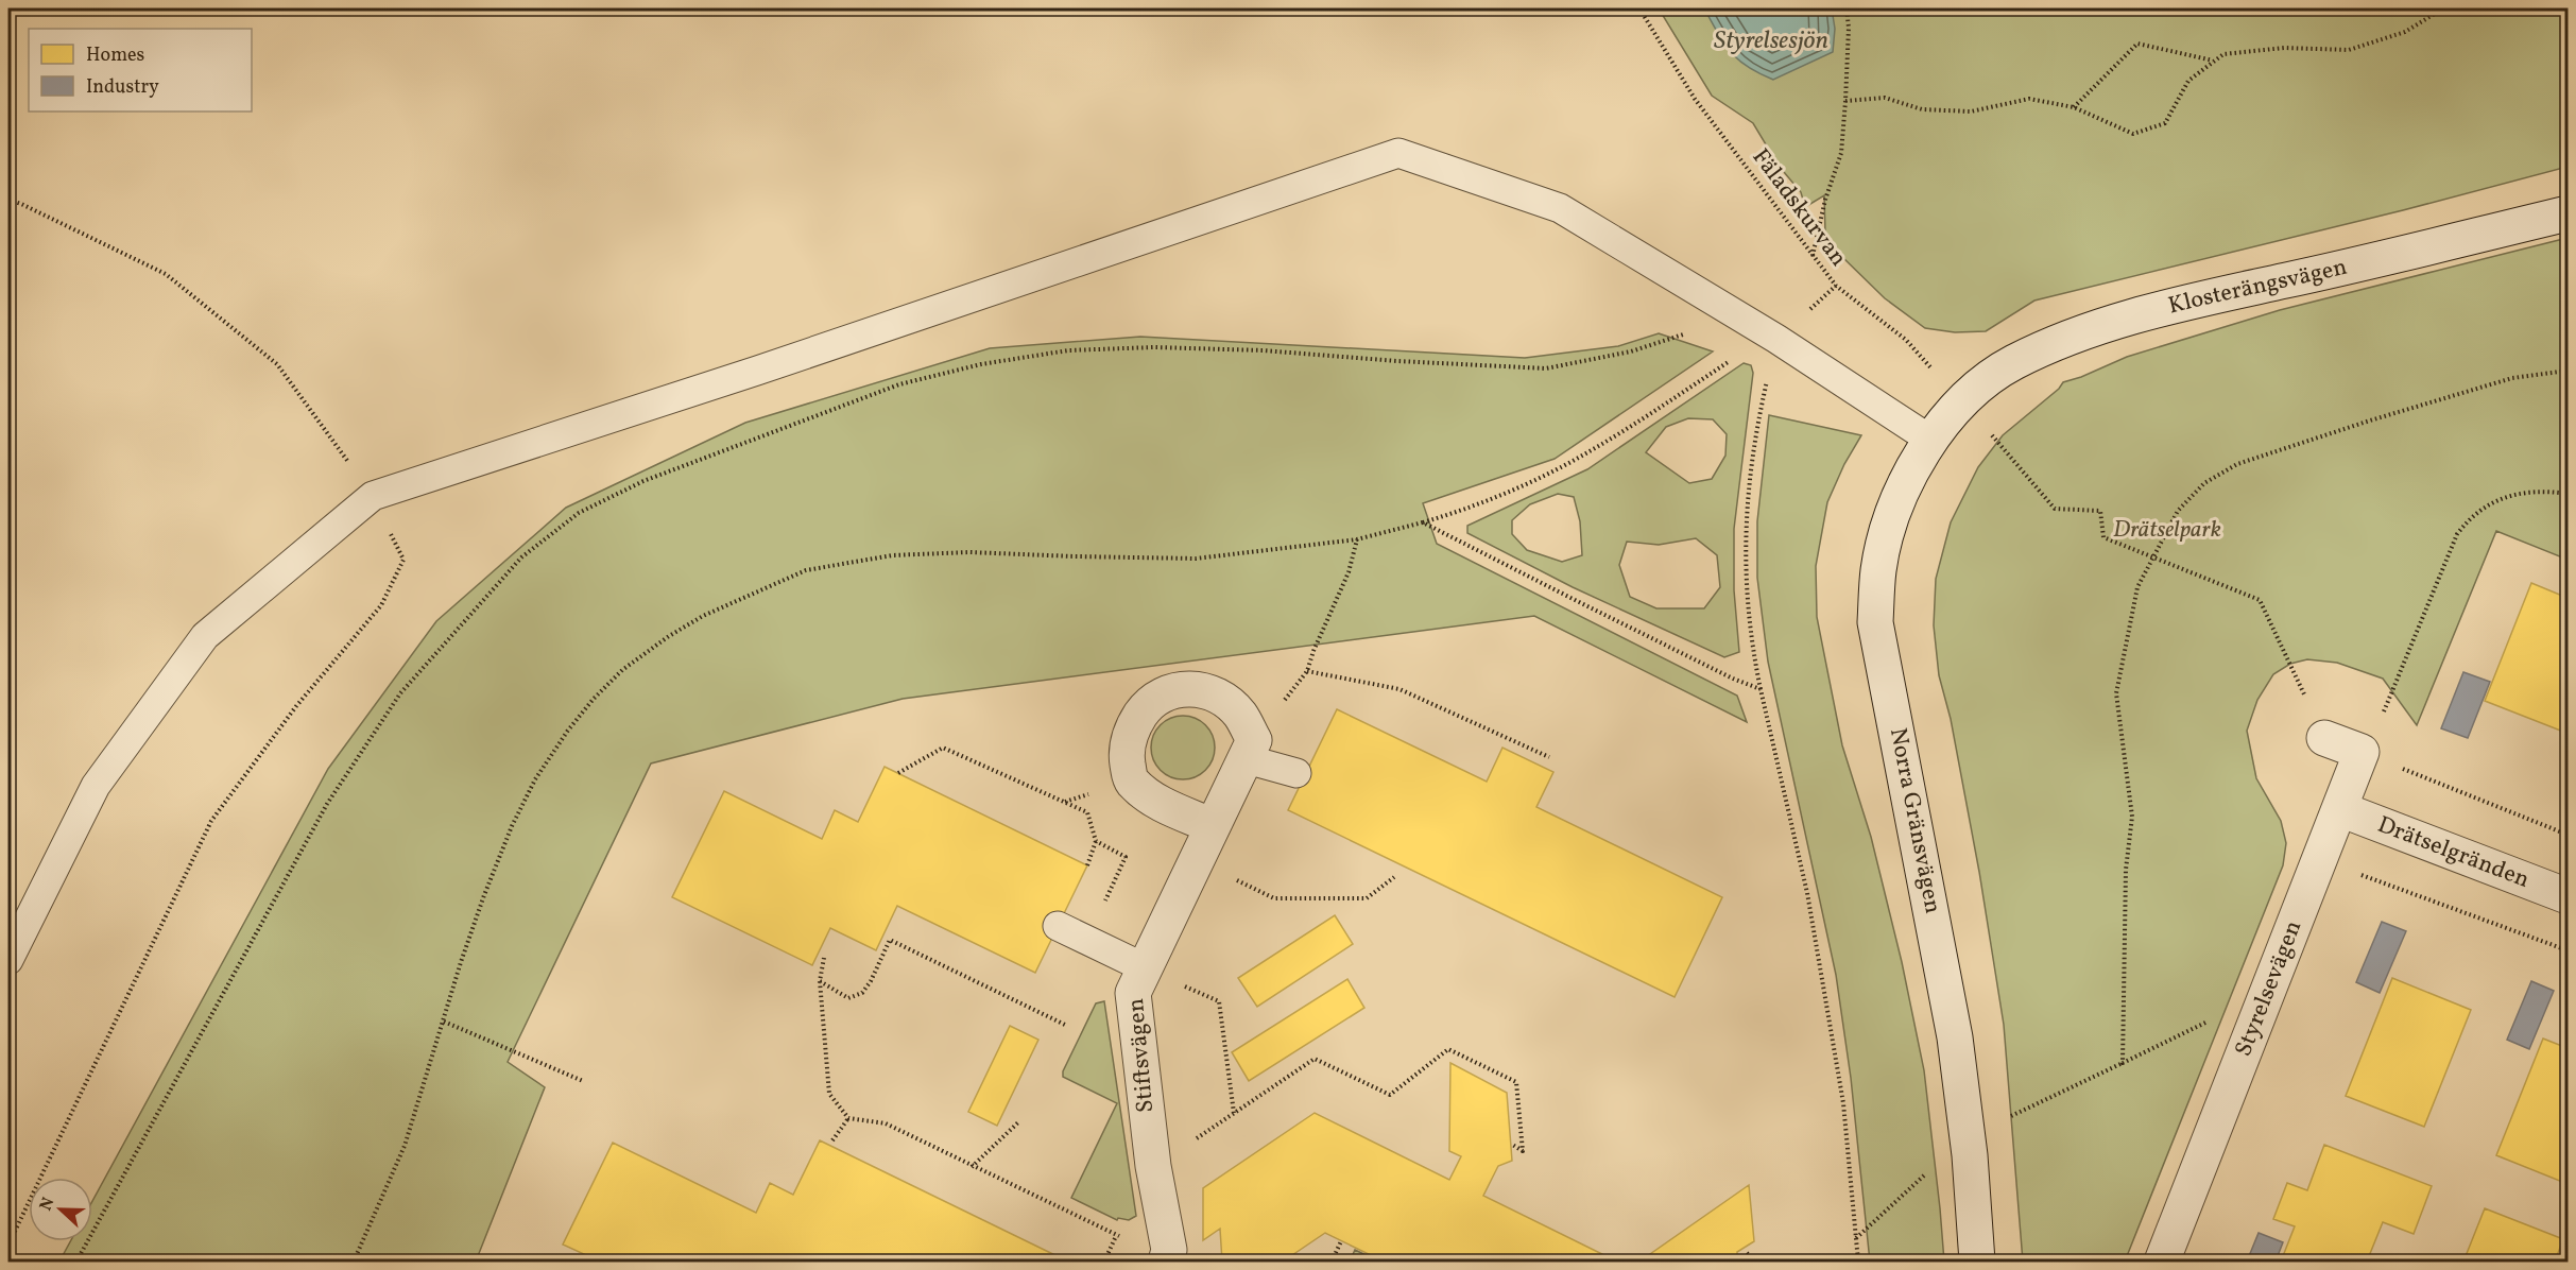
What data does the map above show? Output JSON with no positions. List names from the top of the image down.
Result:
{
  "streets": {
    "street": [
      "Klosterängsvägen",
      "Norra Gränsvägen",
      "Drätselgränden",
      "Styrelsevägen",
      "Stiftsvägen"
    ],
    "path": ["Fäladskurvan"]
  },
  "crossings": [
    ["Fäladskurvan", "Klosterängsvägen"],
    ["Fäladskurvan", "Norra Gränsvägen"],
    ["Klosterängsvägen", "Norra Gränsvägen"],
    ["Drätselgränden", "Styrelsevägen"]
  ],
  "water": ["Styrelsesjön"],
  "parks": ["Drätselpark"],
  "legend": ["Homes", "Industry"],
  "north": "left"
}
